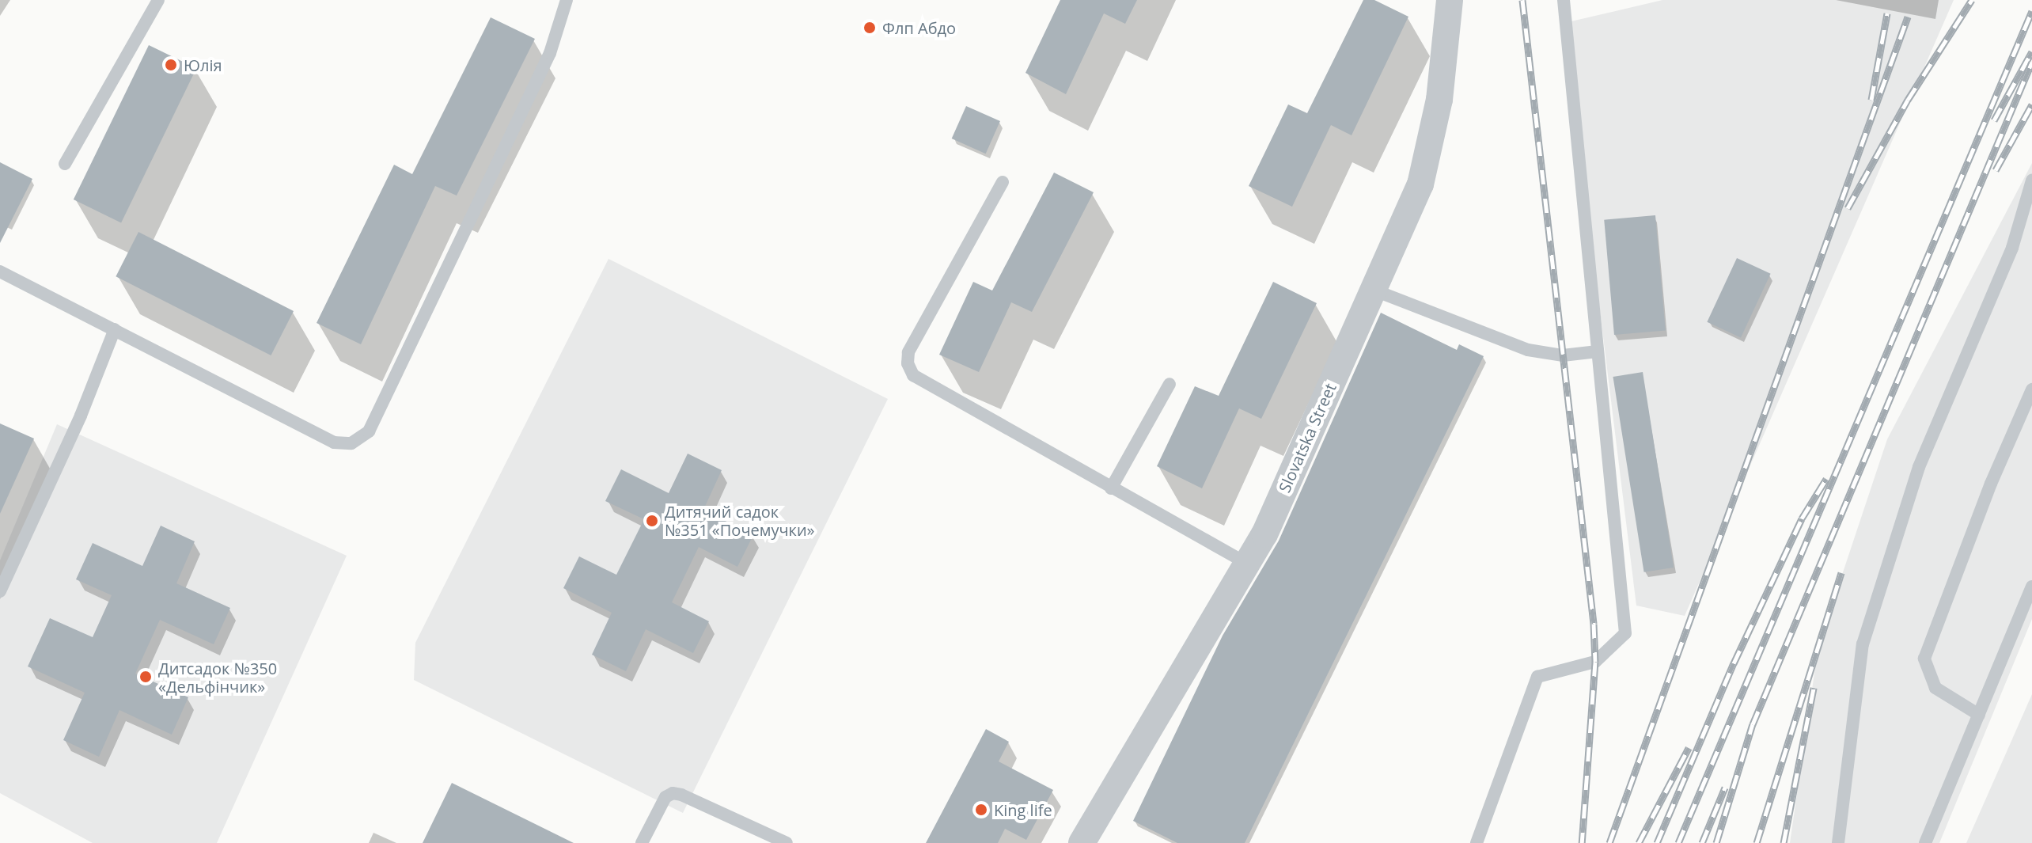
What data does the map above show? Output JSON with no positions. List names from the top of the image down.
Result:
{
  "streets": {
    "street": ["Slovatska Street"]
  },
  "places": [
    "Флп Абдо",
    "Юлія",
    "Дитячий садок №351 «Почемучки»",
    "Дитсадок №350 «Дельфінчик»",
    "King life"
  ]
}
